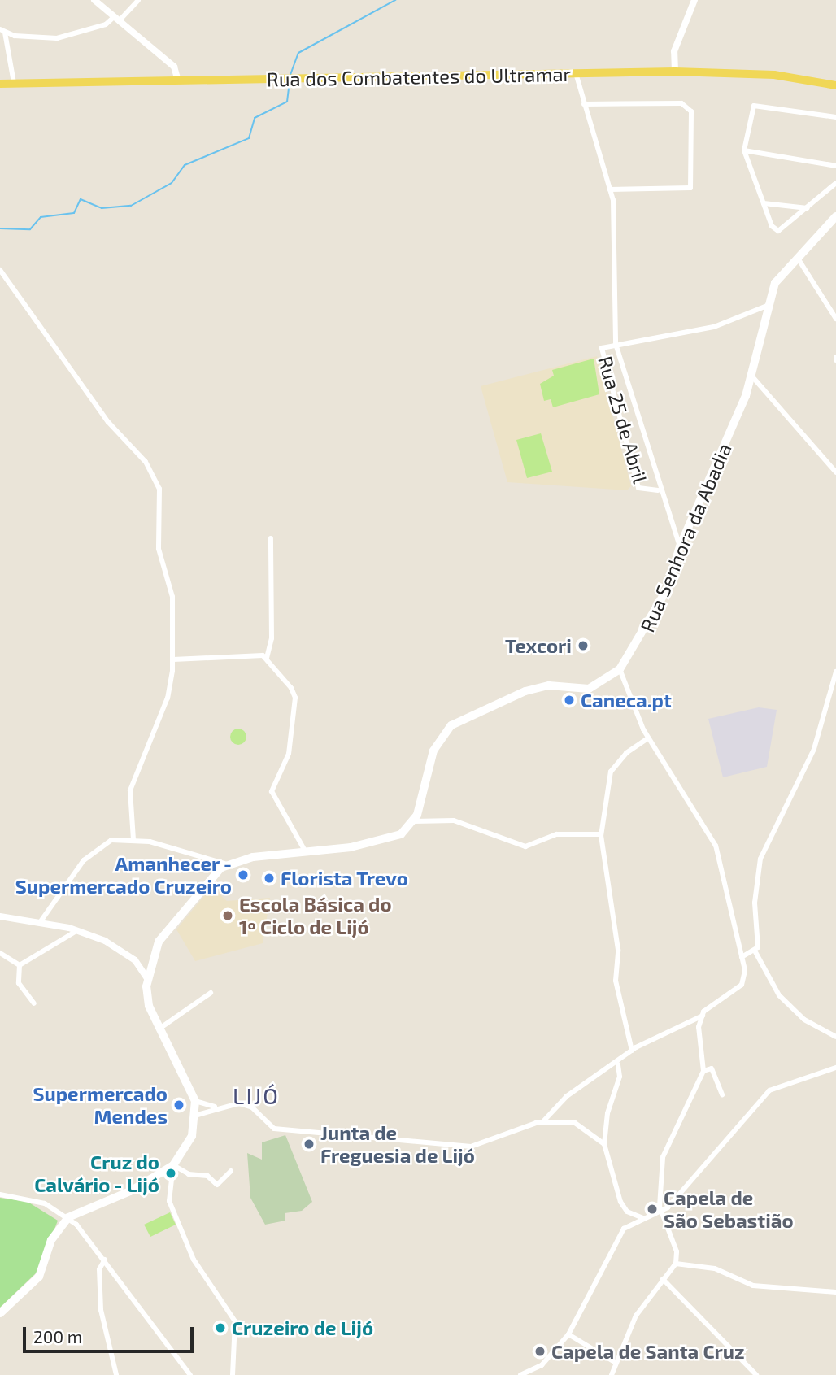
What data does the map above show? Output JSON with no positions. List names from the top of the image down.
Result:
{
  "streets": {
    "main road": ["Rua dos Combatentes do Ultramar", "Rua Senhora da Abadia"],
    "street": ["Rua 25 de Abril"]
  },
  "crossings": [
    ["Rua dos Combatentes do Ultramar", "Rua 25 de Abril"],
    ["Rua 25 de Abril", "Rua Senhora da Abadia"]
  ],
  "districts": ["LIJÓ"],
  "places": [
    "Texcori",
    "Caneca.pt",
    "Amanhecer - Supermercado Cruzeiro",
    "Florista Trevo",
    "Escola Básica do 1º Ciclo de Lijó",
    "Supermercado Mendes",
    "Junta de Freguesia de Lijó",
    "Cruz do Calvário - Lijó",
    "Capela de São Sebastião",
    "Cruzeiro de Lijó",
    "Capela de Santa Cruz"
  ],
  "scale_bar": "200 m"
}
